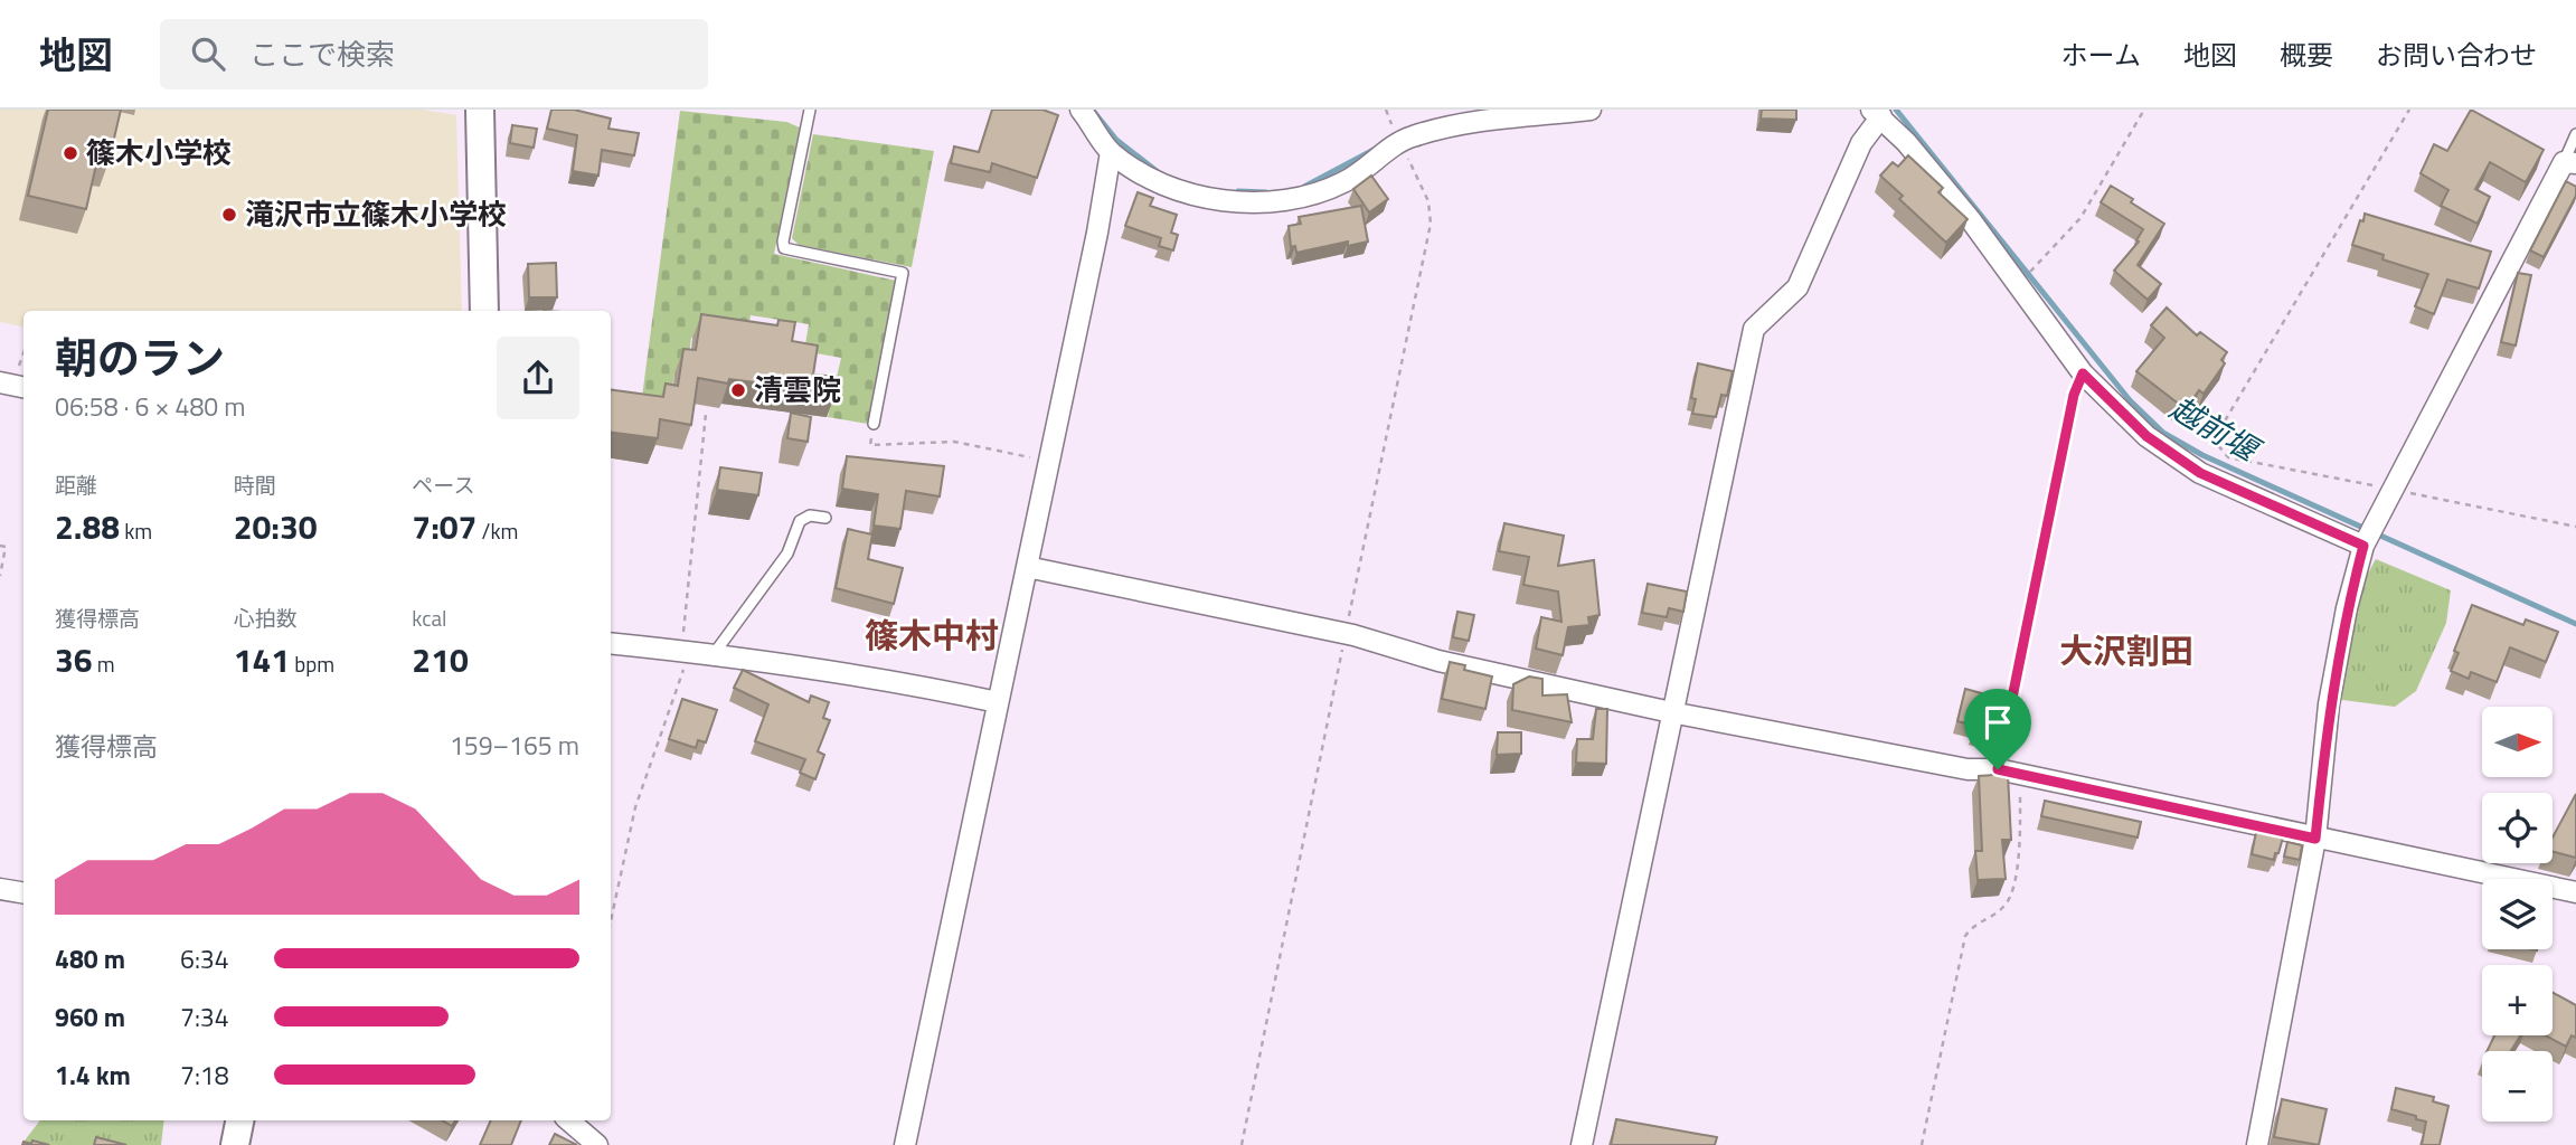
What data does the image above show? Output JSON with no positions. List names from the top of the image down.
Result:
{
  "districts": ["篠木中村", "大沢割田"],
  "water": ["越前堰"],
  "places": ["篠木小学校", "滝沢市立篠木小学校", "清雲院"],
  "north": "right",
  "page": {
    "header": "地図",
    "search": "ここで検索",
    "nav": [
      "ホーム",
      "地図",
      "概要",
      "お問い合わせ"
    ],
    "heading": ["朝のラン", "06:58 · 6 × 480 m"],
    "stats": [
      ["距離", "2.88 km"],
      ["時間", "20:30"],
      ["ペース", "7:07 /km"],
      ["獲得標高", "36 m"],
      ["心拍数", "141 bpm"],
      ["kcal", "210"]
    ],
    "map_buttons": ["+", "−"],
    "chart": ["獲得標高", "159–165 m"],
    "list": [
      {
        "name": "480 m",
        "note": "6:34"
      },
      {
        "name": "960 m",
        "note": "7:34"
      },
      {
        "name": "1.4 km",
        "note": "7:18"
      }
    ]
  }
}
